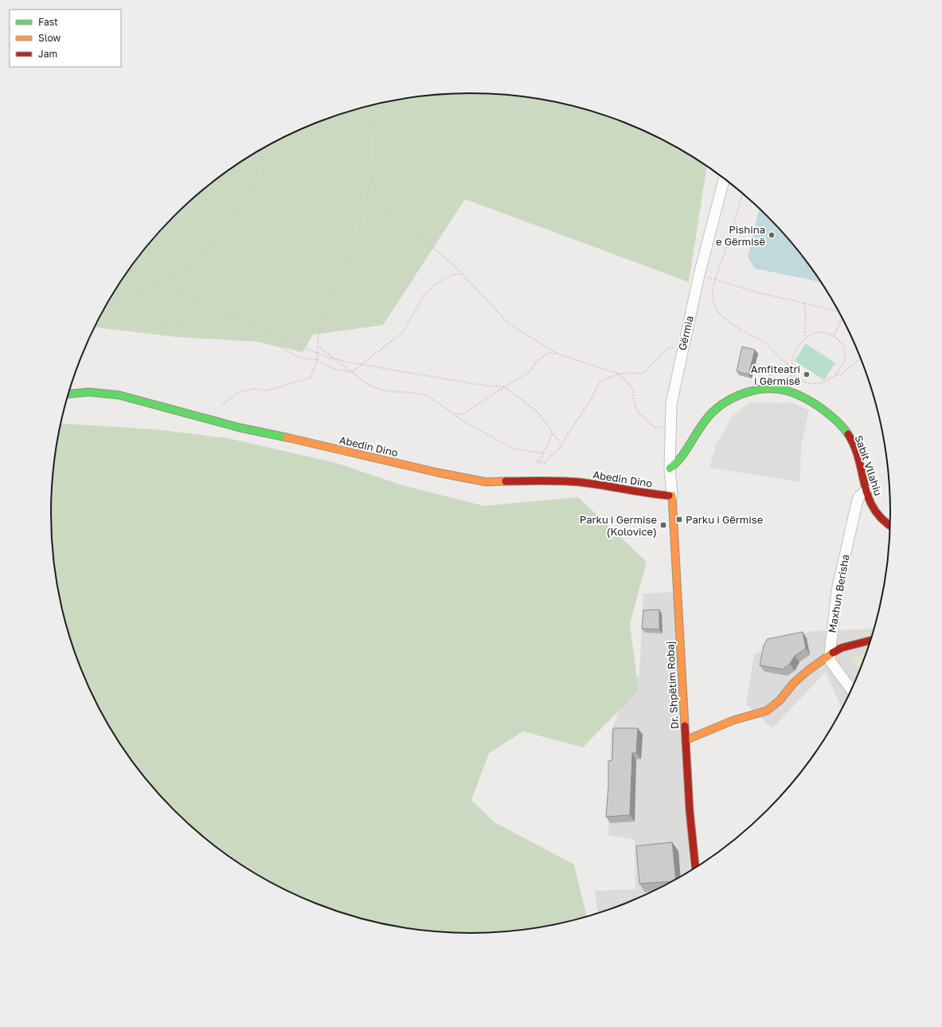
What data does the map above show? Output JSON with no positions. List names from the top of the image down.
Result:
{
  "streets": {
    "street": [
      "Gërmia",
      "Abedin Dino",
      "Sabit Vllahiu",
      "Maxhun Berisha",
      "Dr. Shpëtim Robaj"
    ]
  },
  "crossings": [
    ["Gërmia", "Abedin Dino"],
    ["Gërmia", "Sabit Vllahiu"],
    ["Gërmia", "Dr. Shpëtim Robaj"],
    ["Abedin Dino", "Dr. Shpëtim Robaj"],
    ["Sabit Vllahiu", "Maxhun Berisha"]
  ],
  "places": {
    "other": ["Pishina e Gërmisë", "Amfiteatri i Gërmisë"],
    "transit": ["Parku i Gërmise", "Parku i Germise (Kolovice)"]
  },
  "legend": ["Fast", "Slow", "Jam"]
}
